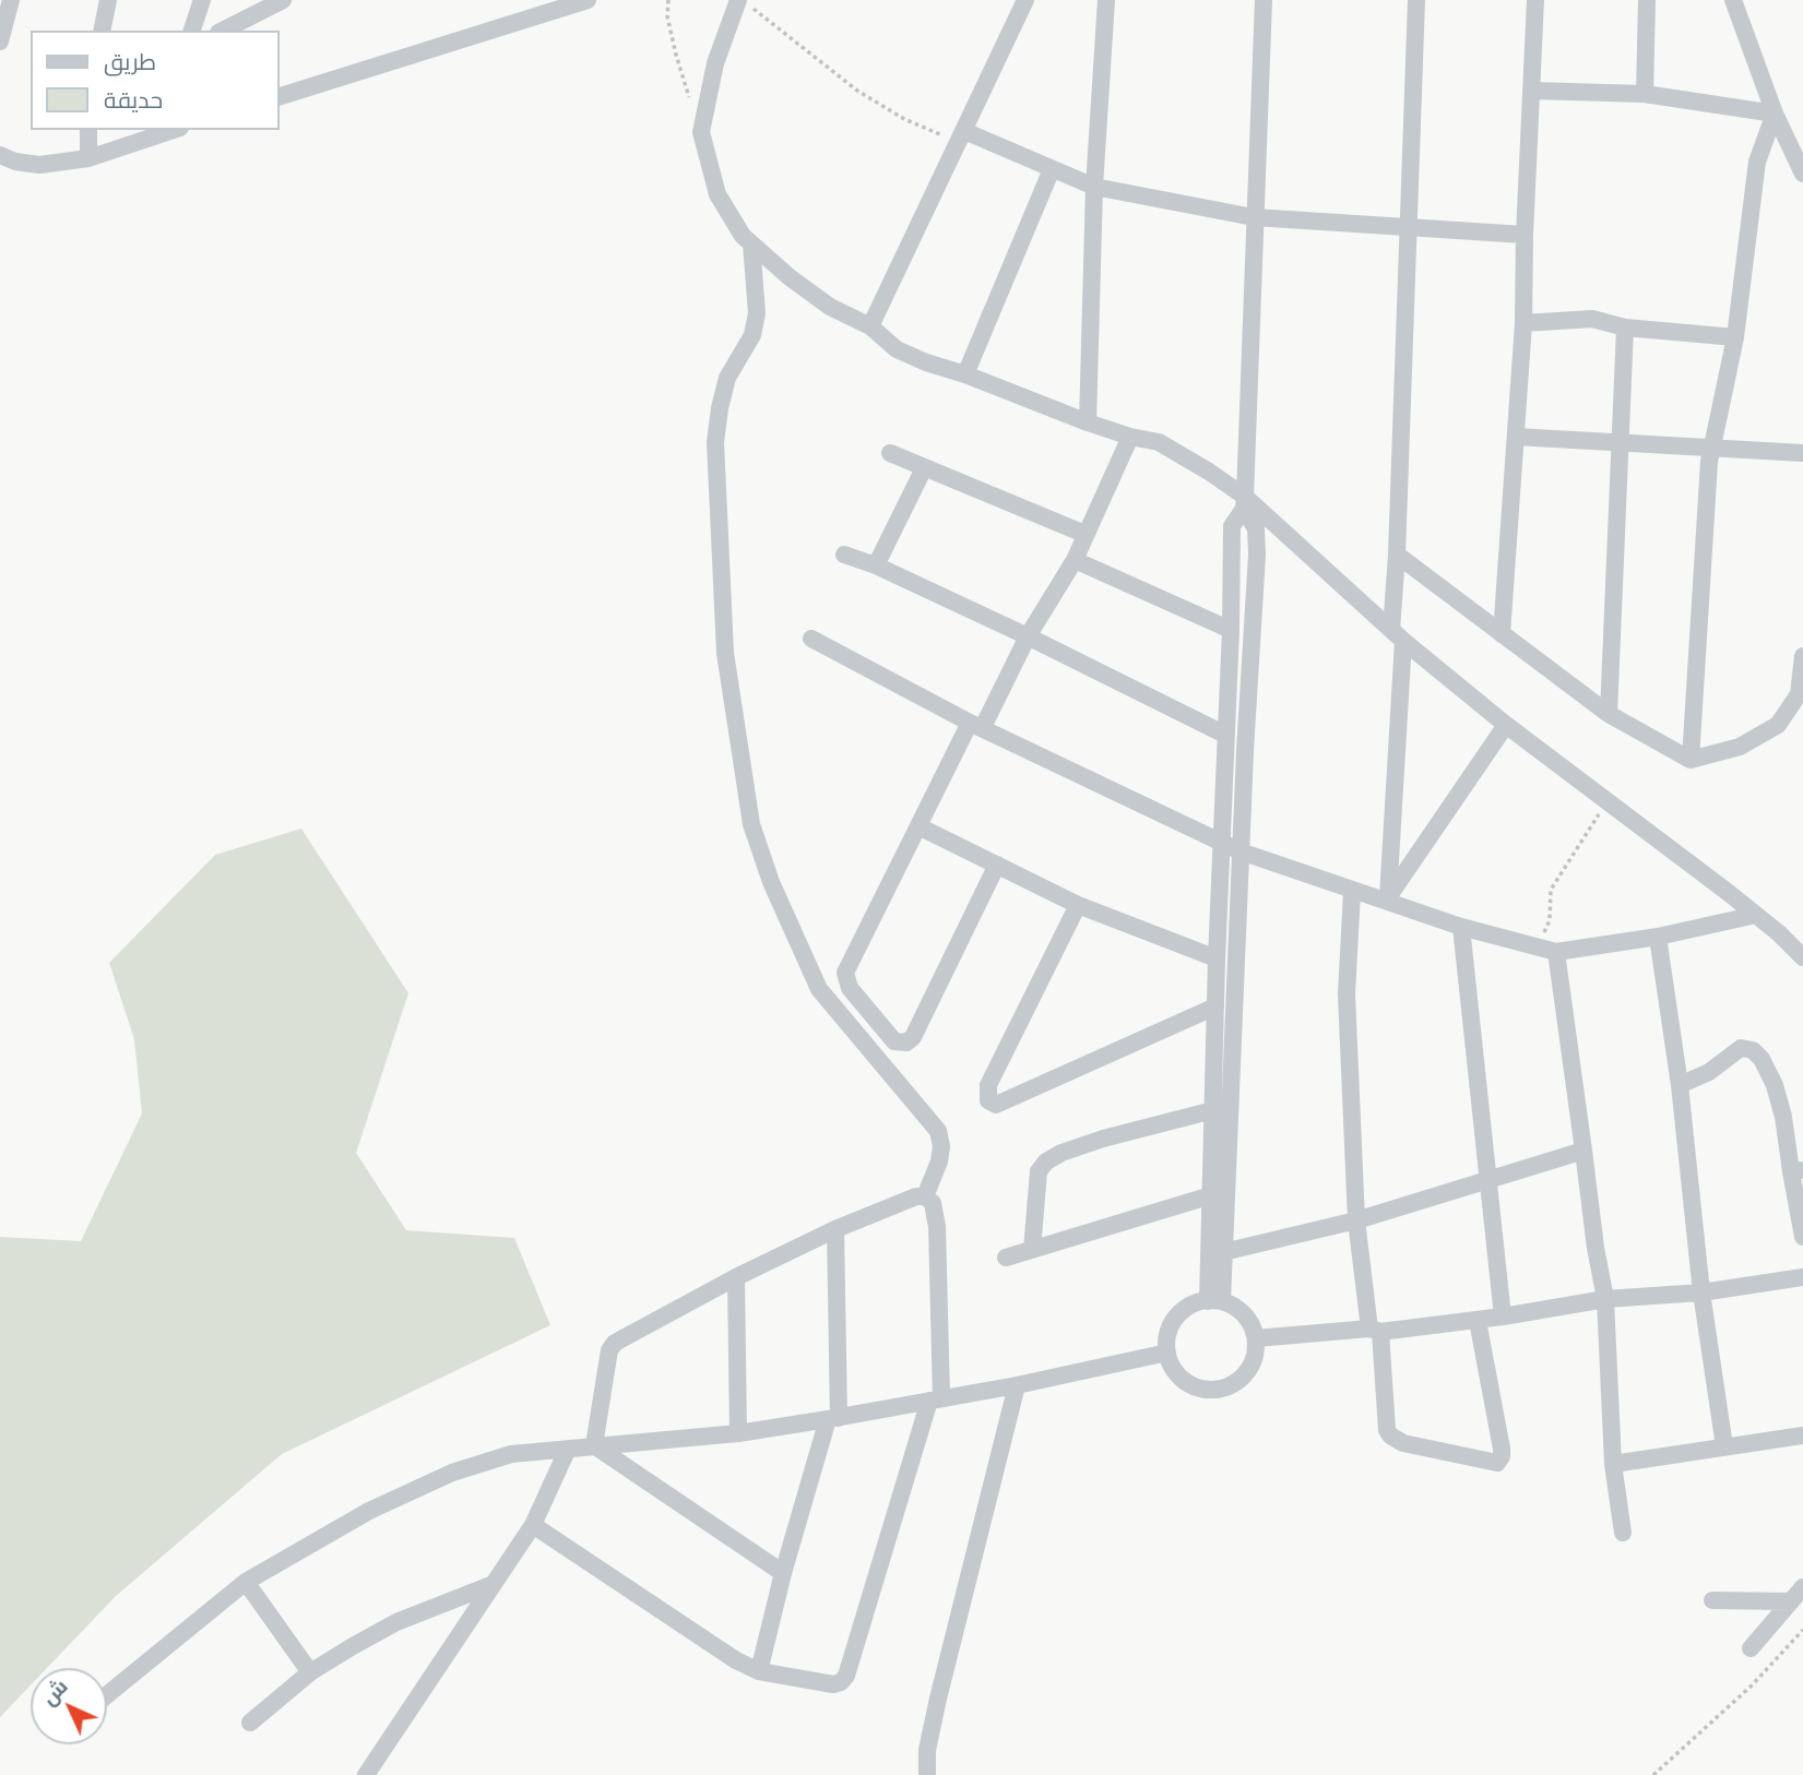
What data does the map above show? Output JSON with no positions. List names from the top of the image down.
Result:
{
  "legend": ["طريق", "حديقة"],
  "north": "top left"
}
